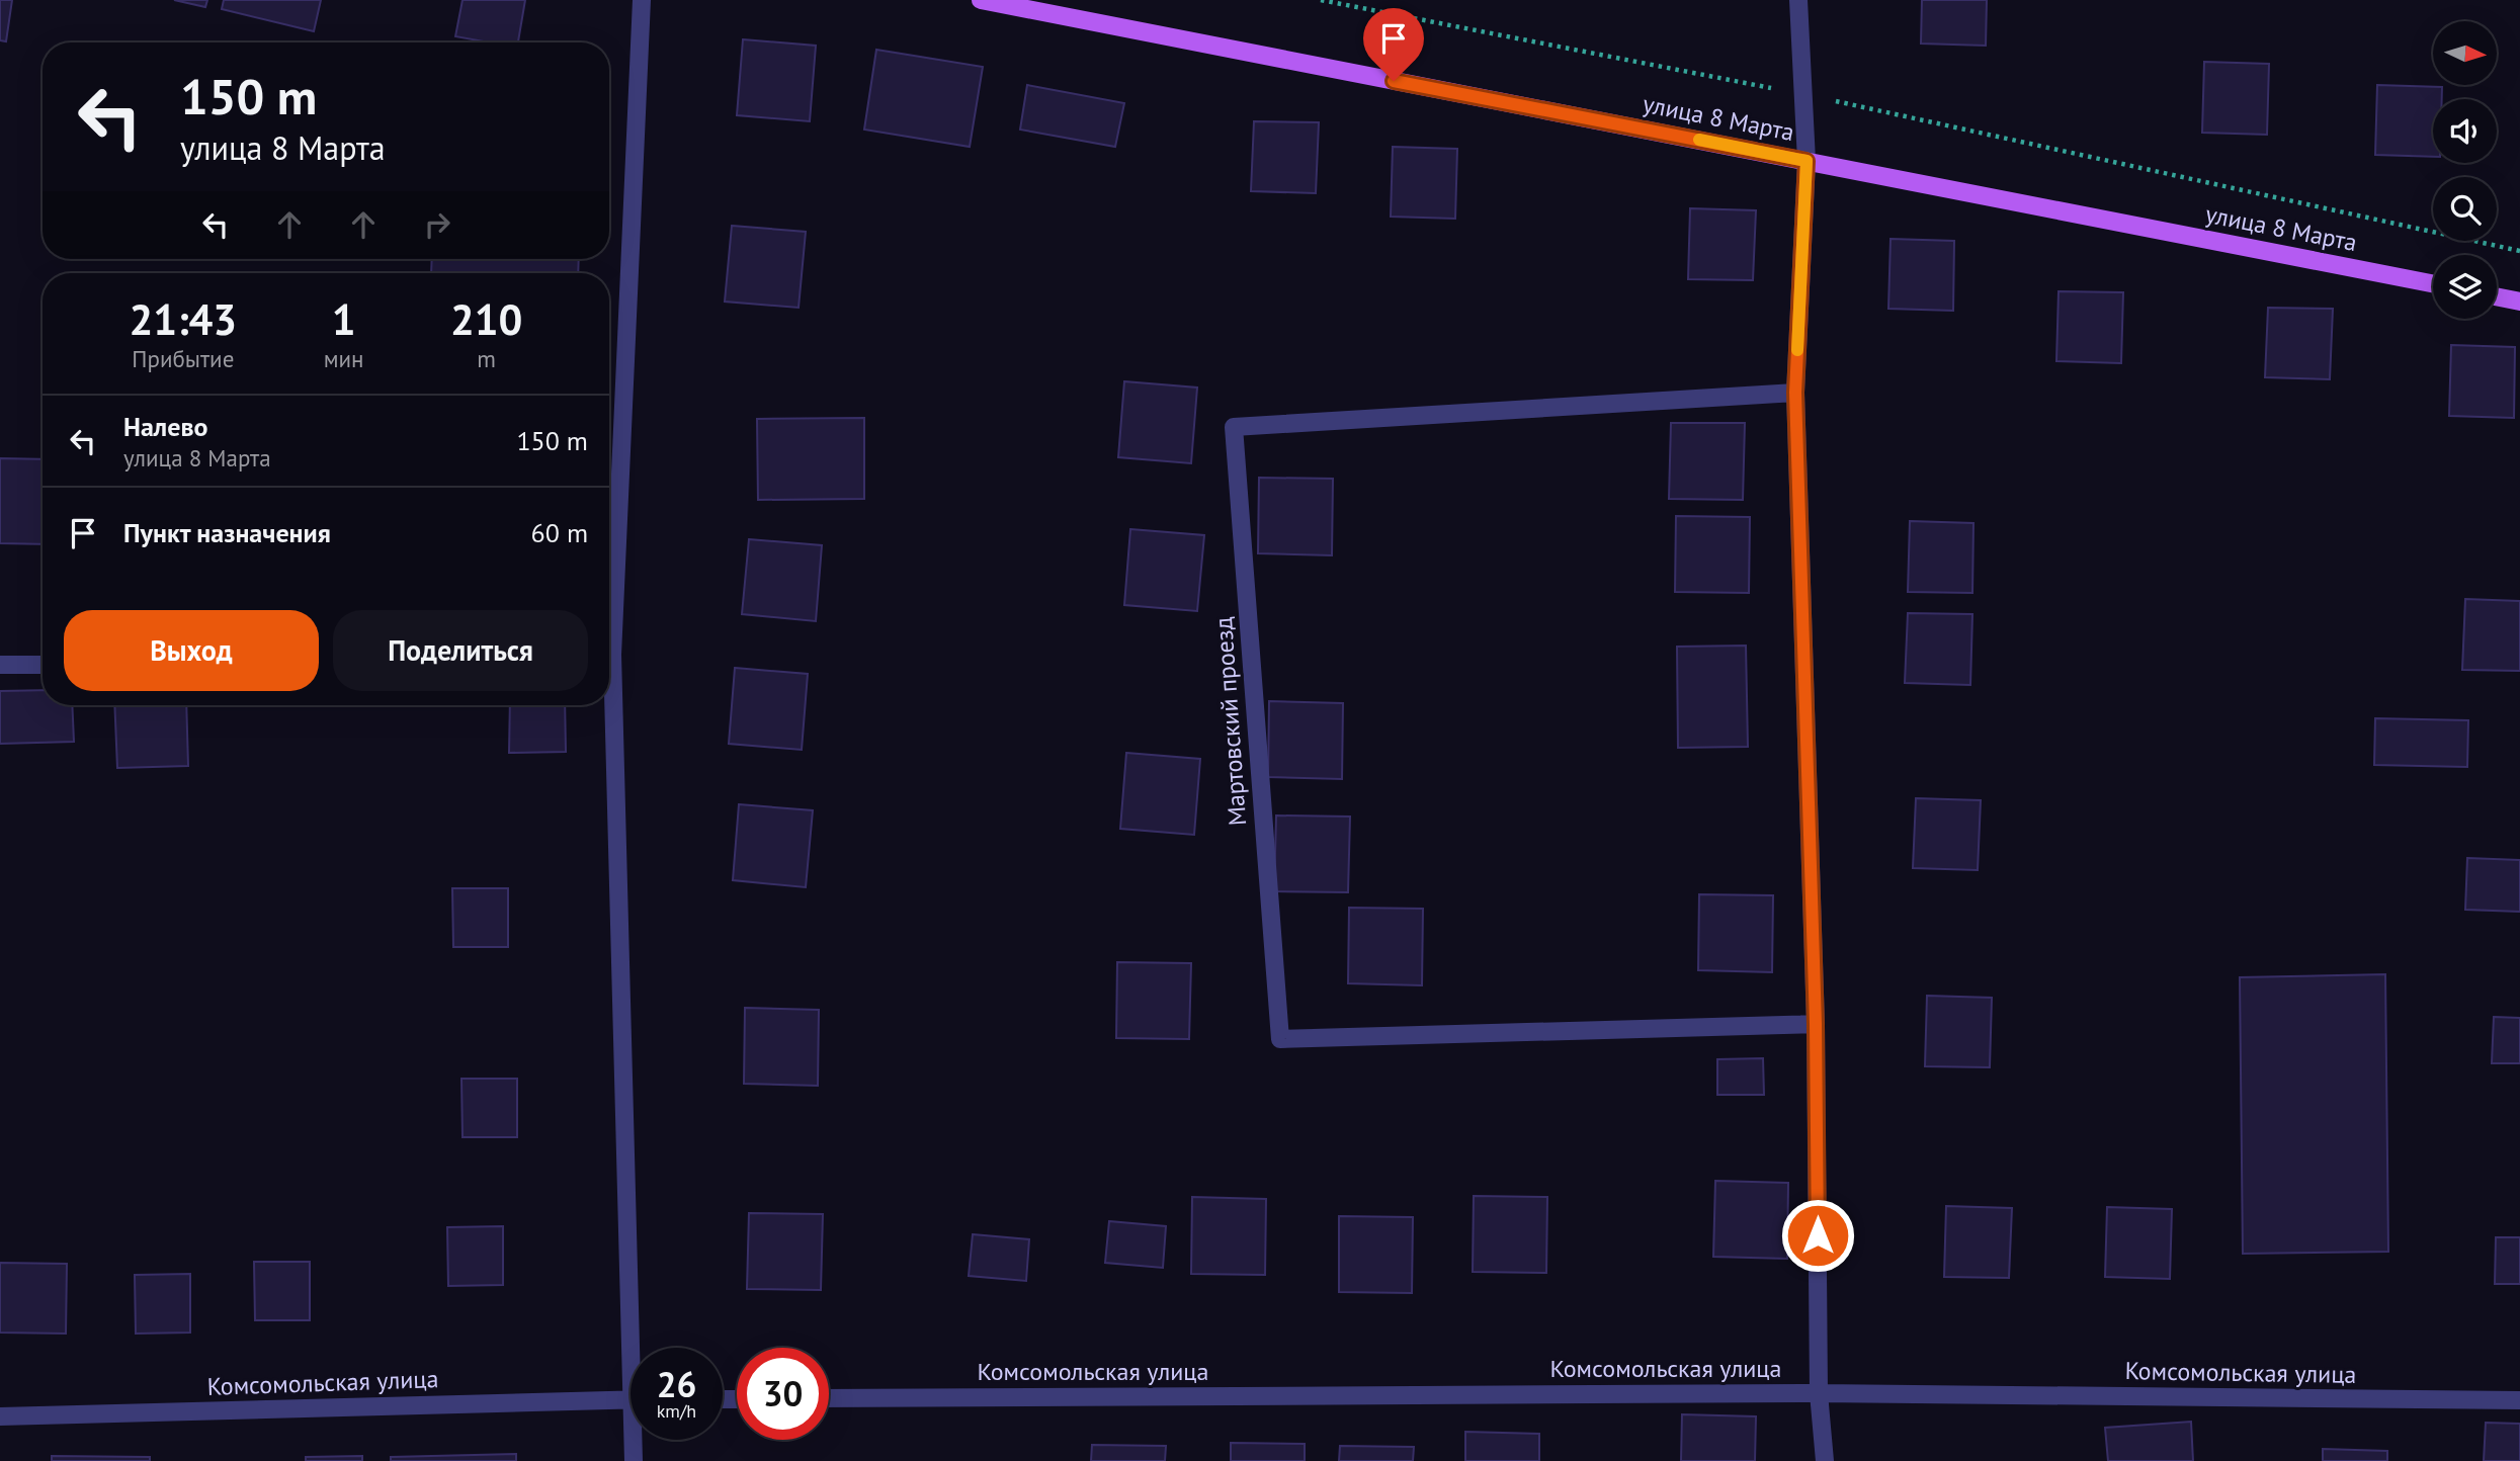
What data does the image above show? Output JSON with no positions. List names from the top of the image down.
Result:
{
  "streets": {
    "main road": ["улица 8 Марта"],
    "street": ["Мартовский проезд", "Комсомольская улица"]
  },
  "north": "right",
  "page": {
    "turn": ["150 m", "улица 8 Марта"],
    "eta": [
      "21:43",
      "Прибытие",
      "1",
      "мин",
      "210",
      "m"
    ],
    "list": [
      {
        "name": "Налево",
        "note": "улица 8 Марта",
        "value": "150 m"
      },
      {
        "name": "Пункт назначения",
        "value": "60 m"
      }
    ],
    "buttons": ["Выход", "Поделиться"],
    "speed": "26 km/h",
    "limit": "30"
  }
}
